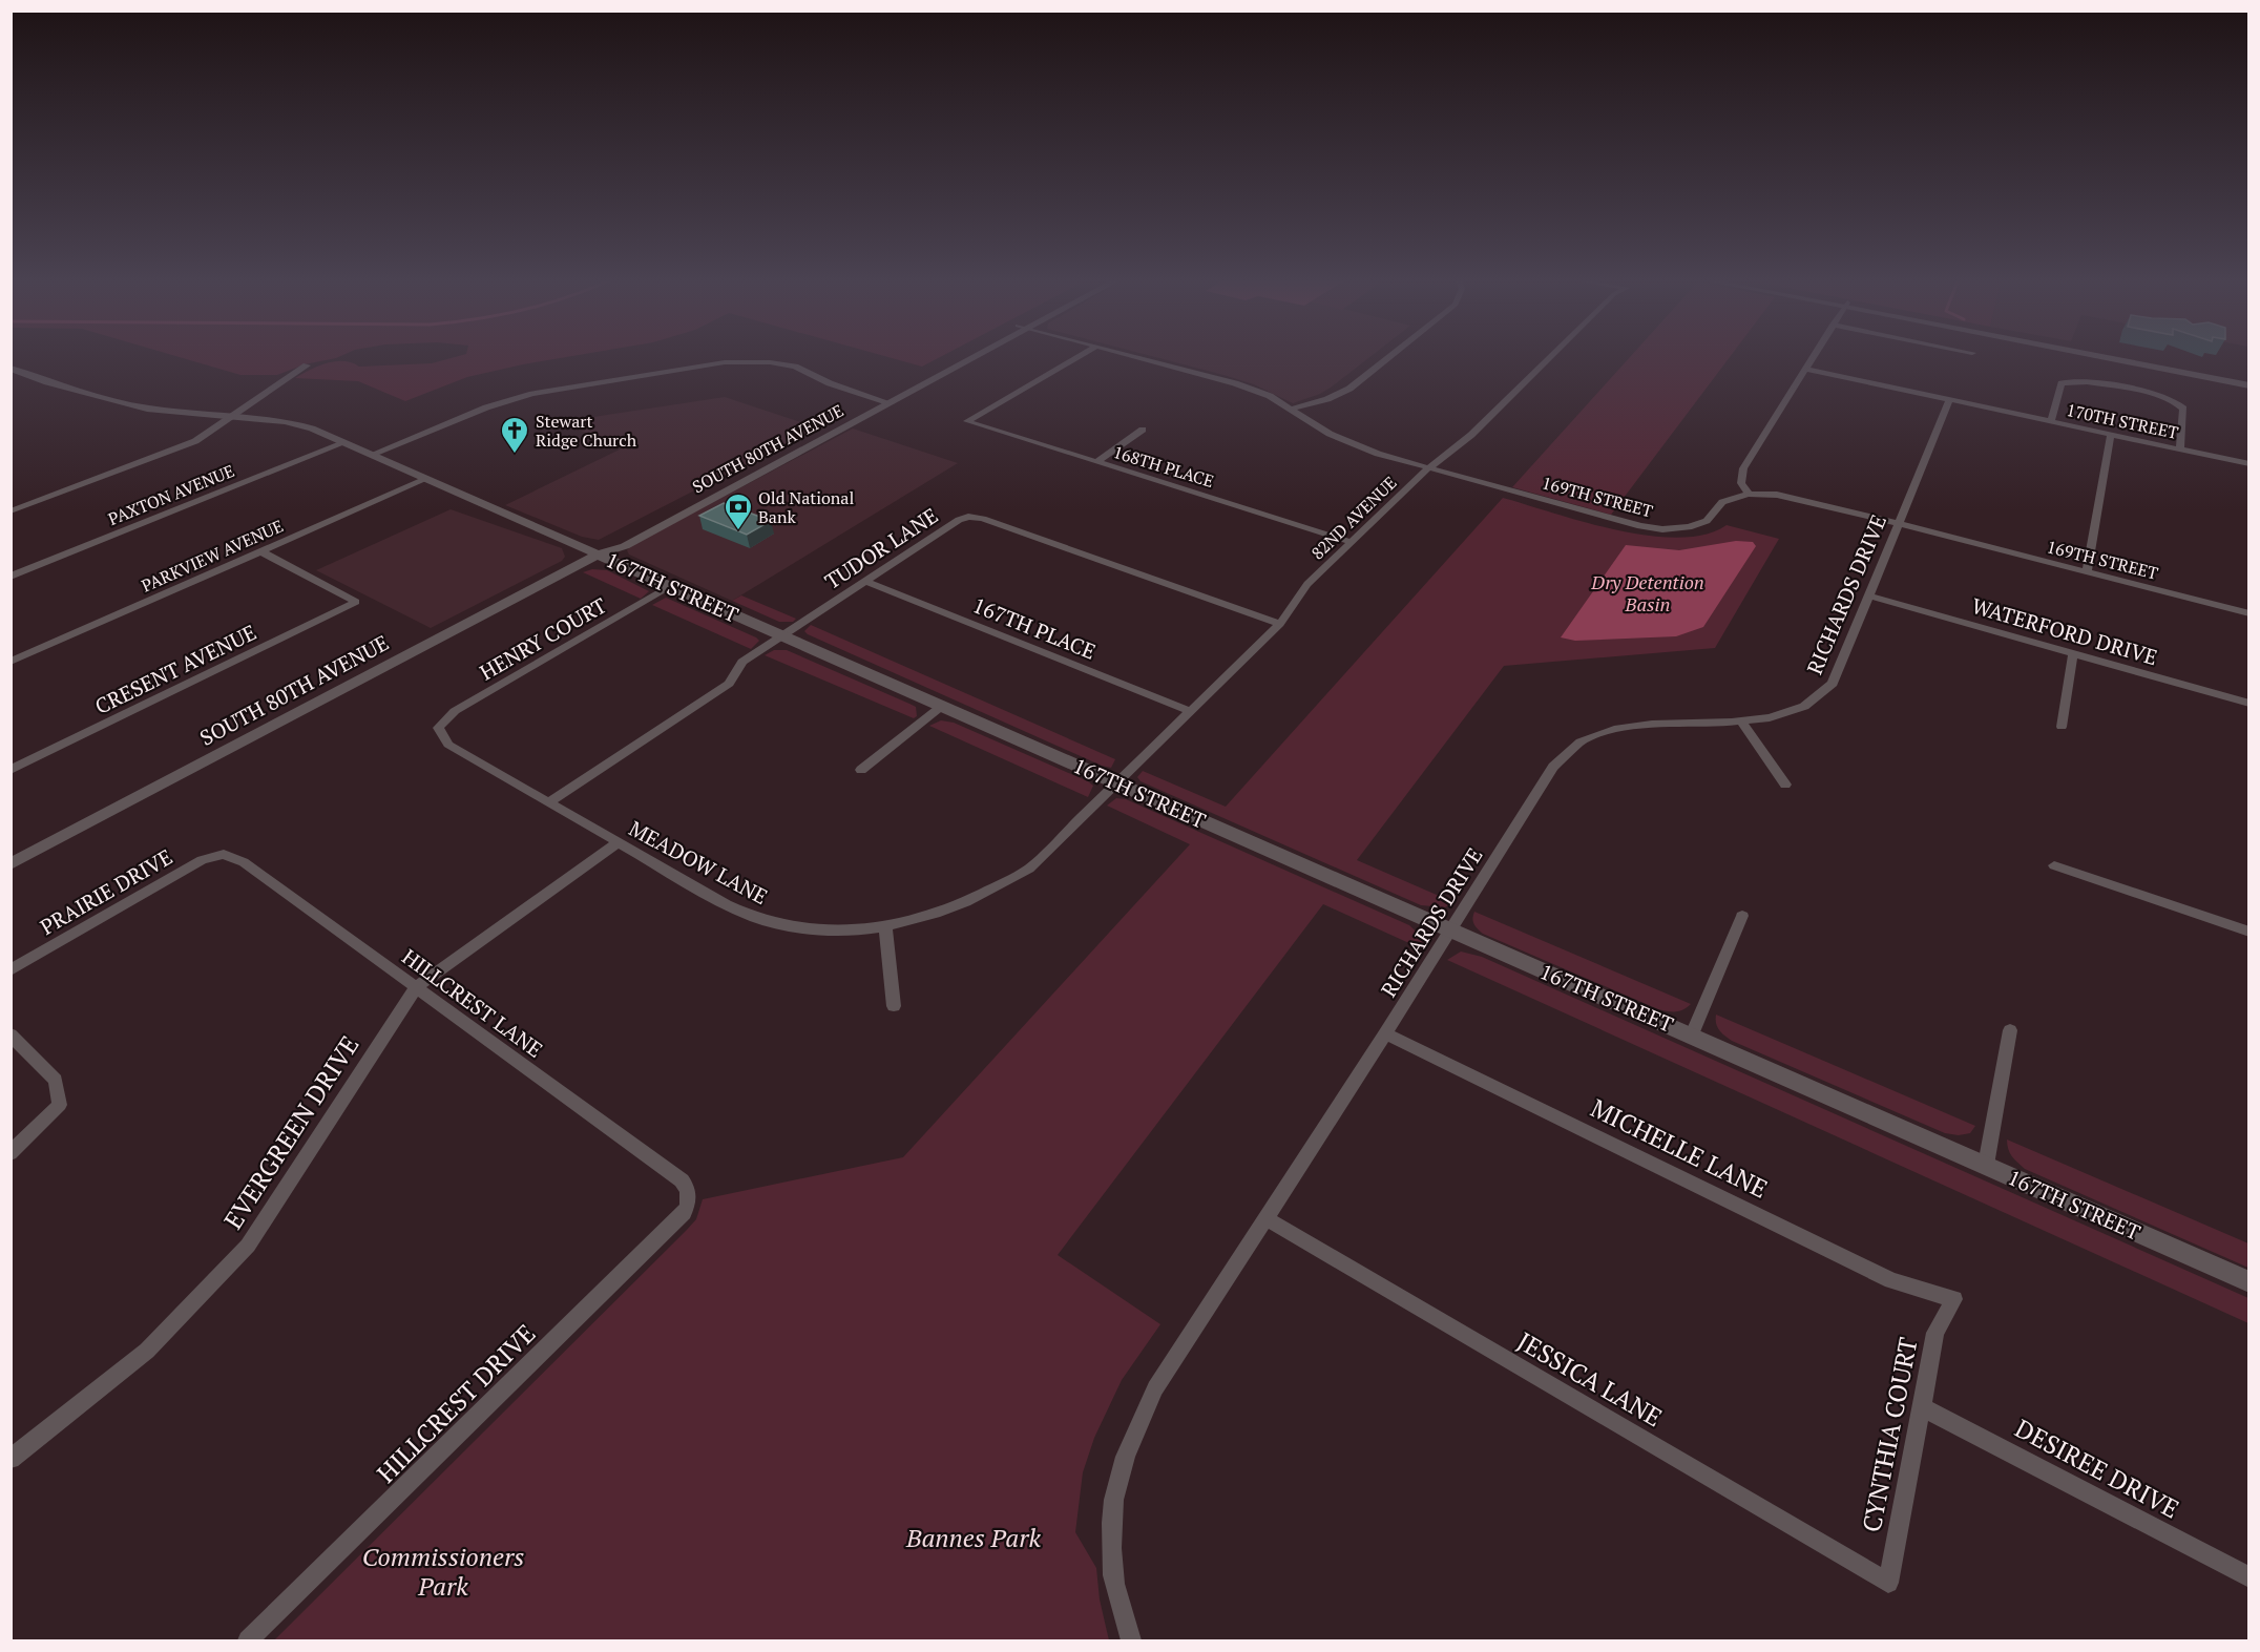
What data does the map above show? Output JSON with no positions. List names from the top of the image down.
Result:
{
  "streets": {
    "street": [
      "170TH STREET",
      "SOUTH 80TH AVENUE",
      "168TH PLACE",
      "PAXTON AVENUE",
      "169TH STREET",
      "82ND AVENUE",
      "TUDOR LANE",
      "PARKVIEW AVENUE",
      "167TH STREET",
      "RICHARDS DRIVE",
      "167TH PLACE",
      "WATERFORD DRIVE",
      "HENRY COURT",
      "CRESENT AVENUE",
      "MEADOW LANE",
      "PRAIRIE DRIVE",
      "HILLCREST LANE",
      "EVERGREEN DRIVE",
      "MICHELLE LANE",
      "JESSICA LANE",
      "HILLCREST DRIVE",
      "CYNTHIA COURT",
      "DESIREE DRIVE"
    ]
  },
  "crossings": [
    ["170TH STREET", "RICHARDS DRIVE"],
    ["SOUTH 80TH AVENUE", "167TH STREET"],
    ["168TH PLACE", "82ND AVENUE"],
    ["PAXTON AVENUE", "167TH STREET"],
    ["169TH STREET", "82ND AVENUE"],
    ["169TH STREET", "RICHARDS DRIVE"],
    ["82ND AVENUE", "TUDOR LANE"],
    ["82ND AVENUE", "167TH STREET"],
    ["82ND AVENUE", "167TH PLACE"],
    ["82ND AVENUE", "MEADOW LANE"],
    ["TUDOR LANE", "167TH STREET"],
    ["TUDOR LANE", "167TH PLACE"],
    ["TUDOR LANE", "MEADOW LANE"],
    ["PARKVIEW AVENUE", "167TH STREET"],
    ["PARKVIEW AVENUE", "CRESENT AVENUE"],
    ["167TH STREET", "RICHARDS DRIVE"],
    ["167TH STREET", "HENRY COURT"],
    ["167TH STREET", "MEADOW LANE"],
    ["RICHARDS DRIVE", "WATERFORD DRIVE"],
    ["RICHARDS DRIVE", "MICHELLE LANE"],
    ["RICHARDS DRIVE", "JESSICA LANE"],
    ["HENRY COURT", "MEADOW LANE"],
    ["MEADOW LANE", "EVERGREEN DRIVE"],
    ["PRAIRIE DRIVE", "HILLCREST LANE"],
    ["HILLCREST LANE", "EVERGREEN DRIVE"],
    ["HILLCREST LANE", "HILLCREST DRIVE"],
    ["MICHELLE LANE", "CYNTHIA COURT"],
    ["JESSICA LANE", "CYNTHIA COURT"],
    ["CYNTHIA COURT", "DESIREE DRIVE"]
  ],
  "water": ["Dry Detention Basin"],
  "parks": ["Bannes Park", "Commissioners Park"],
  "places": {
    "church": ["Stewart Ridge Church"],
    "bank": ["Old National Bank"]
  }
}
